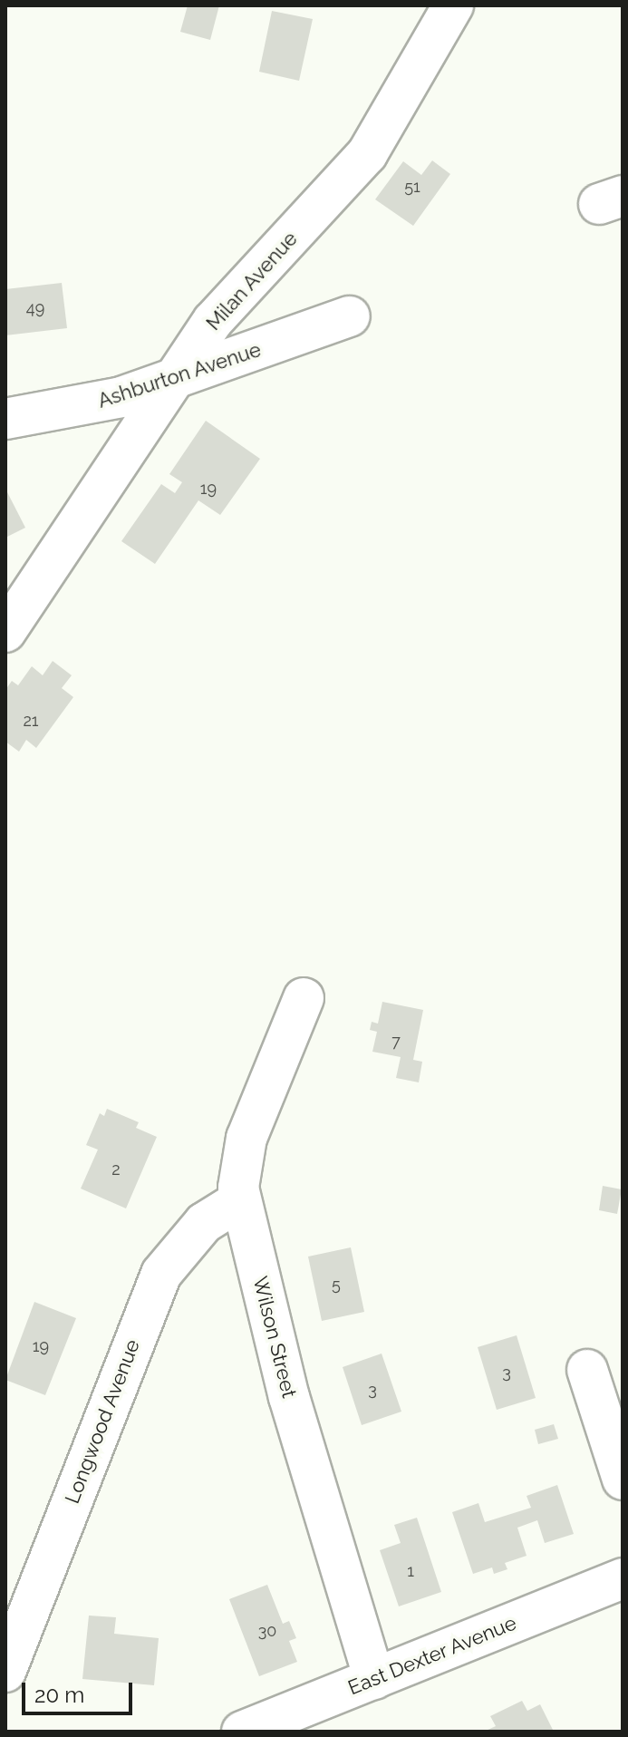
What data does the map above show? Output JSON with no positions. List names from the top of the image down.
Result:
{
  "streets": {
    "street": [
      "Milan Avenue",
      "Ashburton Avenue",
      "Wilson Street",
      "Longwood Avenue",
      "East Dexter Avenue"
    ]
  },
  "crossings": [
    ["Milan Avenue", "Ashburton Avenue"],
    ["Wilson Street", "Longwood Avenue"],
    ["Wilson Street", "East Dexter Avenue"]
  ],
  "house_numbers": [
    "51",
    "49",
    "19",
    "21",
    "7",
    "2",
    "5",
    "19",
    "3",
    "3",
    "1",
    "30"
  ],
  "scale_bar": "20 m"
}
